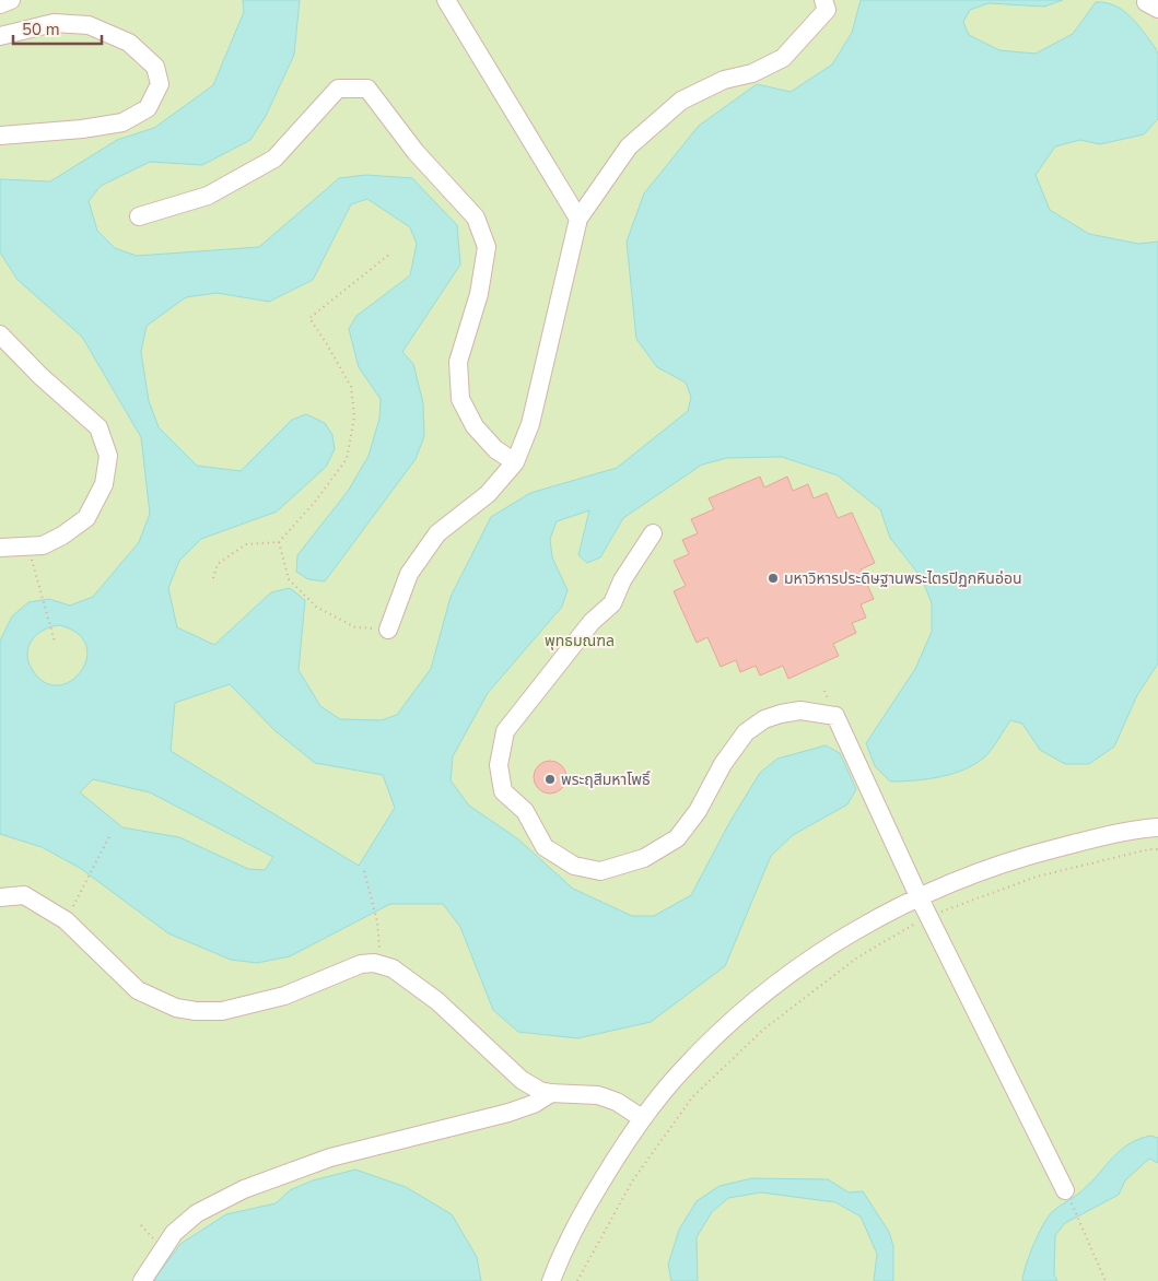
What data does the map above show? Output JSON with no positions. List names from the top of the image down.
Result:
{
  "parks": ["พุทธมณฑล"],
  "places": ["มหาวิหารประดิษฐานพระไตรปิฏกหินอ่อน", "พระฤสีมหาโพธิ์"],
  "scale_bar": "50 m"
}
